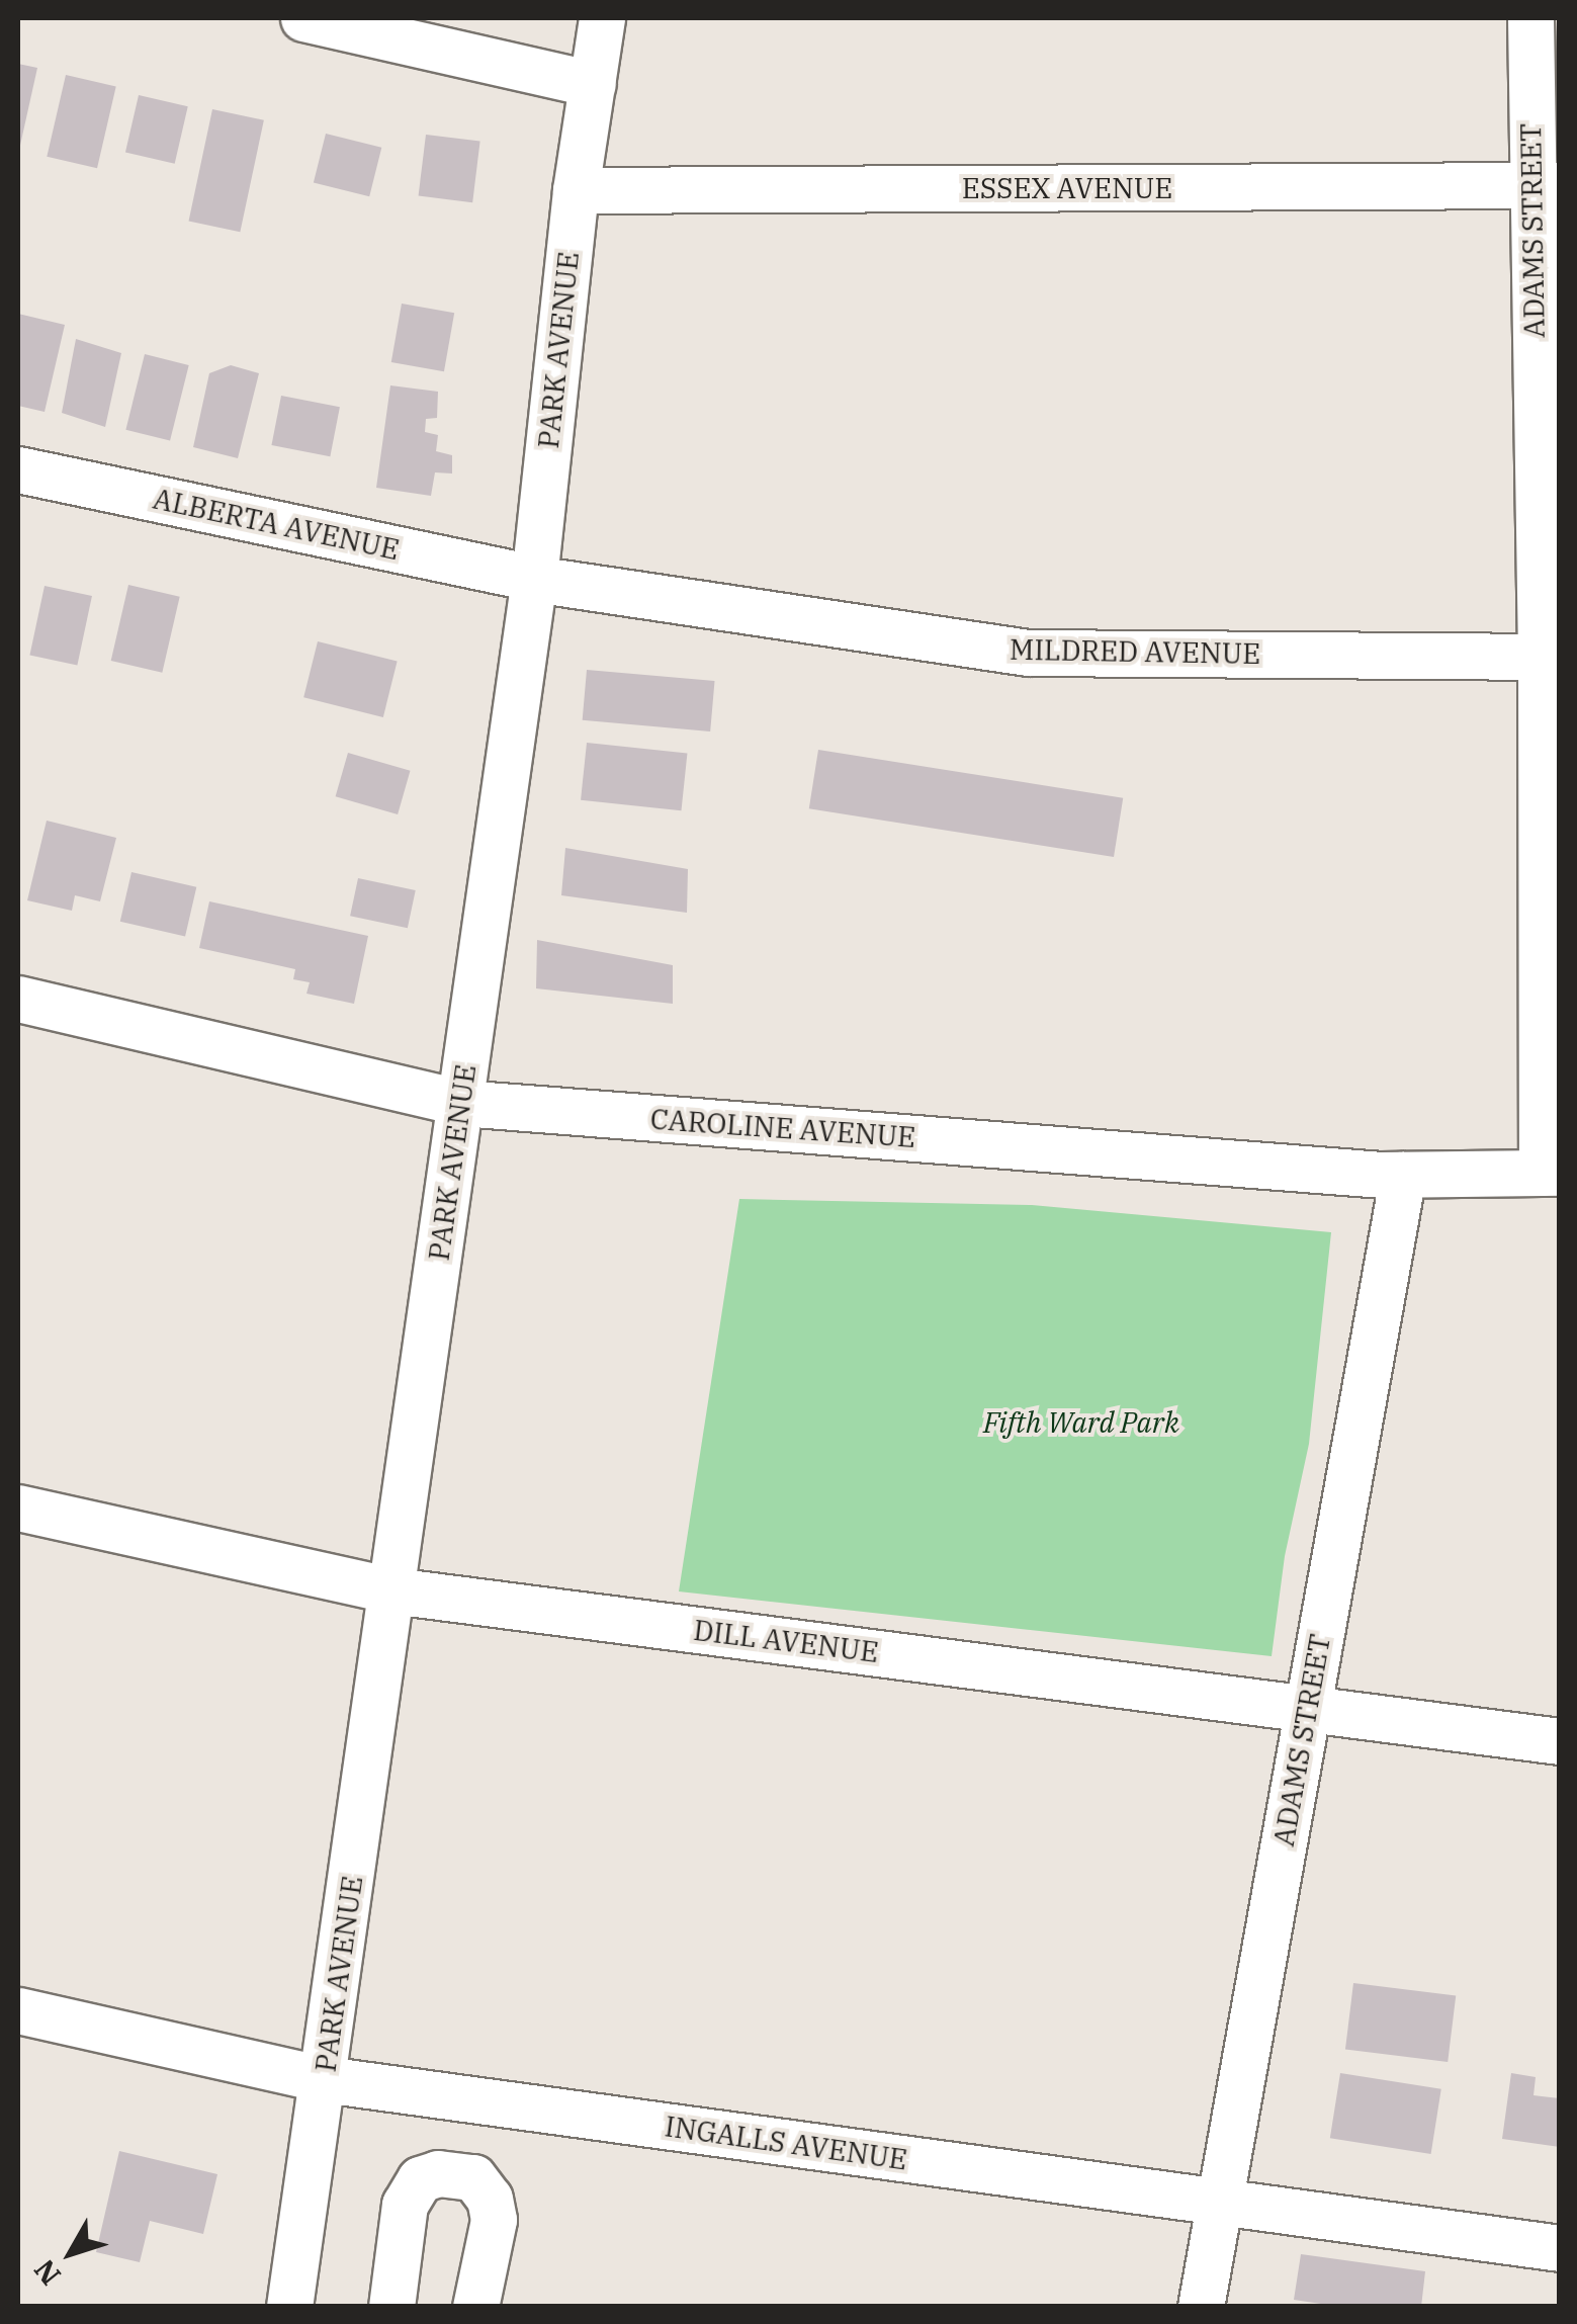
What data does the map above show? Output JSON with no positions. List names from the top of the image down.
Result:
{
  "streets": {
    "street": [
      "ESSEX AVENUE",
      "ADAMS STREET",
      "PARK AVENUE",
      "ALBERTA AVENUE",
      "MILDRED AVENUE",
      "CAROLINE AVENUE",
      "DILL AVENUE",
      "INGALLS AVENUE"
    ]
  },
  "crossings": [
    ["ESSEX AVENUE", "ADAMS STREET"],
    ["ESSEX AVENUE", "PARK AVENUE"],
    ["ADAMS STREET", "MILDRED AVENUE"],
    ["ADAMS STREET", "CAROLINE AVENUE"],
    ["ADAMS STREET", "DILL AVENUE"],
    ["ADAMS STREET", "INGALLS AVENUE"],
    ["PARK AVENUE", "ALBERTA AVENUE"],
    ["PARK AVENUE", "MILDRED AVENUE"],
    ["PARK AVENUE", "CAROLINE AVENUE"],
    ["PARK AVENUE", "DILL AVENUE"],
    ["PARK AVENUE", "INGALLS AVENUE"],
    ["ALBERTA AVENUE", "MILDRED AVENUE"]
  ],
  "parks": ["Fifth Ward Park"],
  "north": "bottom left"
}
